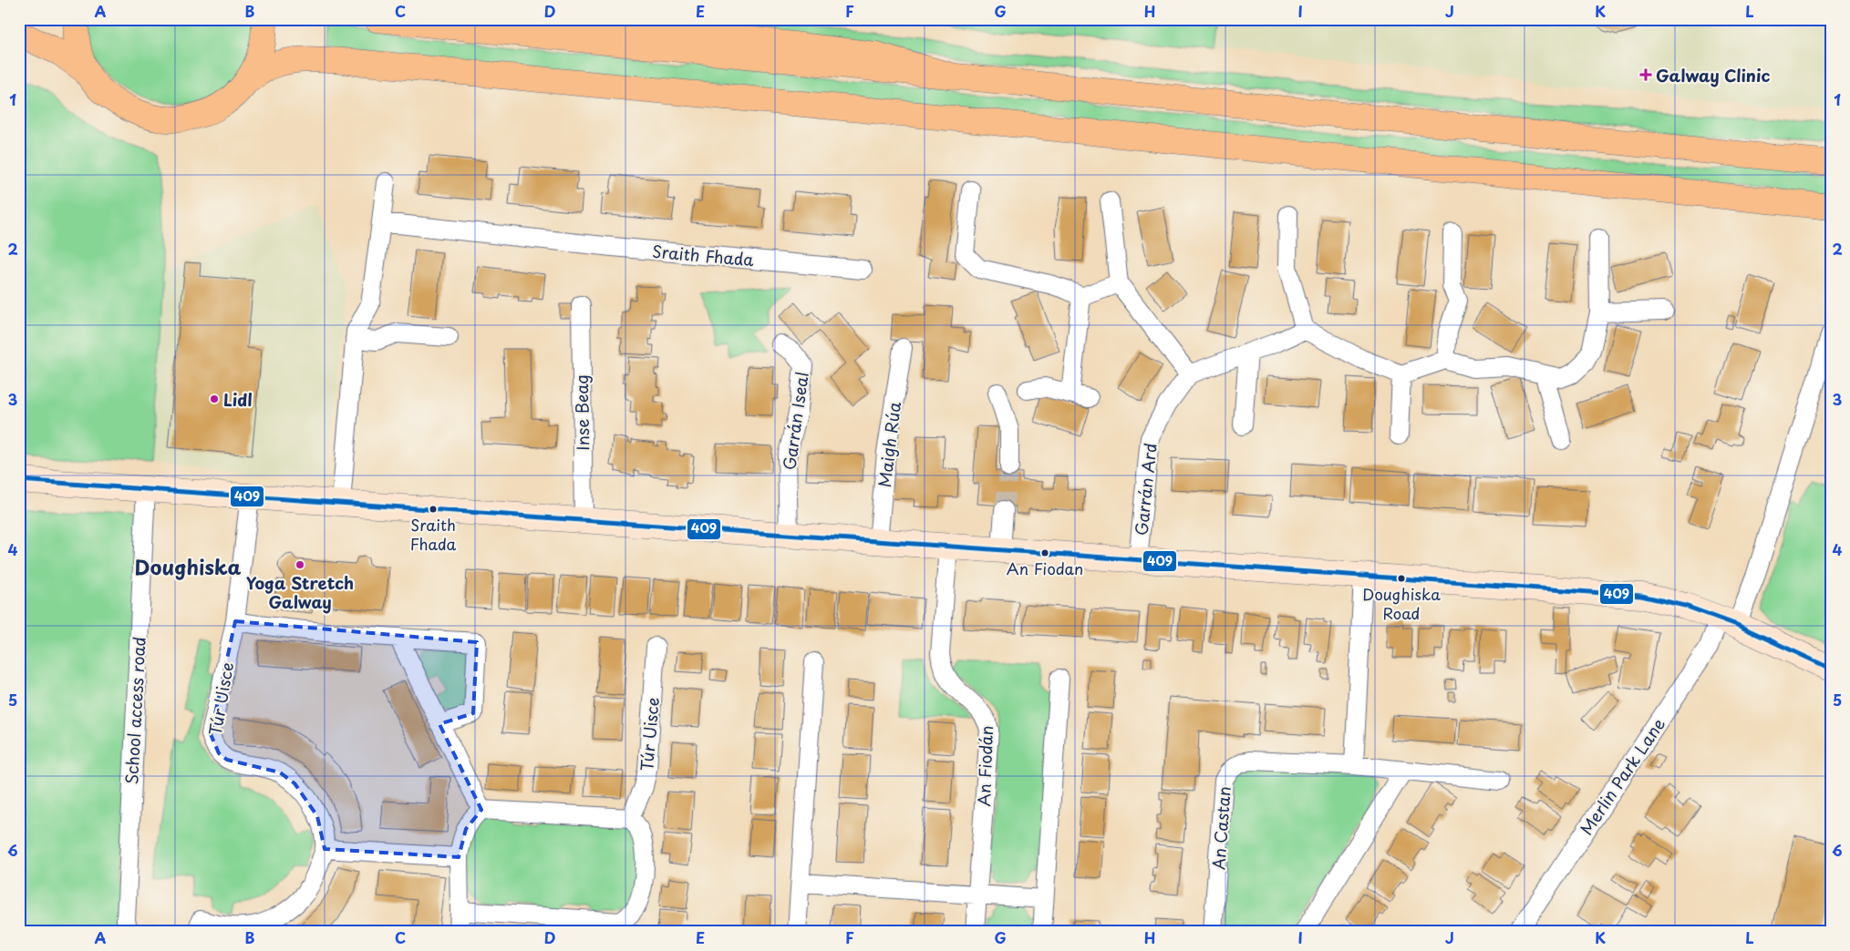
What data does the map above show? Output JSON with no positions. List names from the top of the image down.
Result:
{
  "streets": {
    "street": [
      "Sraith Fhada",
      "Inse Beag",
      "Garrán Iseal",
      "Maigh Rúa",
      "Garrán Ard",
      "Túr Uisce",
      "School access road",
      "An Fiodán",
      "Merlin Park Lane",
      "An Castan"
    ]
  },
  "districts": ["Doughiska"],
  "places": {
    "health": ["Galway Clinic"],
    "other": [
      "Lidl",
      "Sraith Fhada",
      "An Fiodan",
      "Yoga Stretch Galway",
      "Doughiska Road"
    ]
  },
  "lines": ["transit line 409"],
  "grid": {
    "columns": [
      "A",
      "B",
      "C",
      "D",
      "E",
      "F",
      "G",
      "H",
      "I",
      "J",
      "K",
      "L"
    ],
    "rows": [
      "1",
      "2",
      "3",
      "4",
      "5",
      "6"
    ]
  }
}
